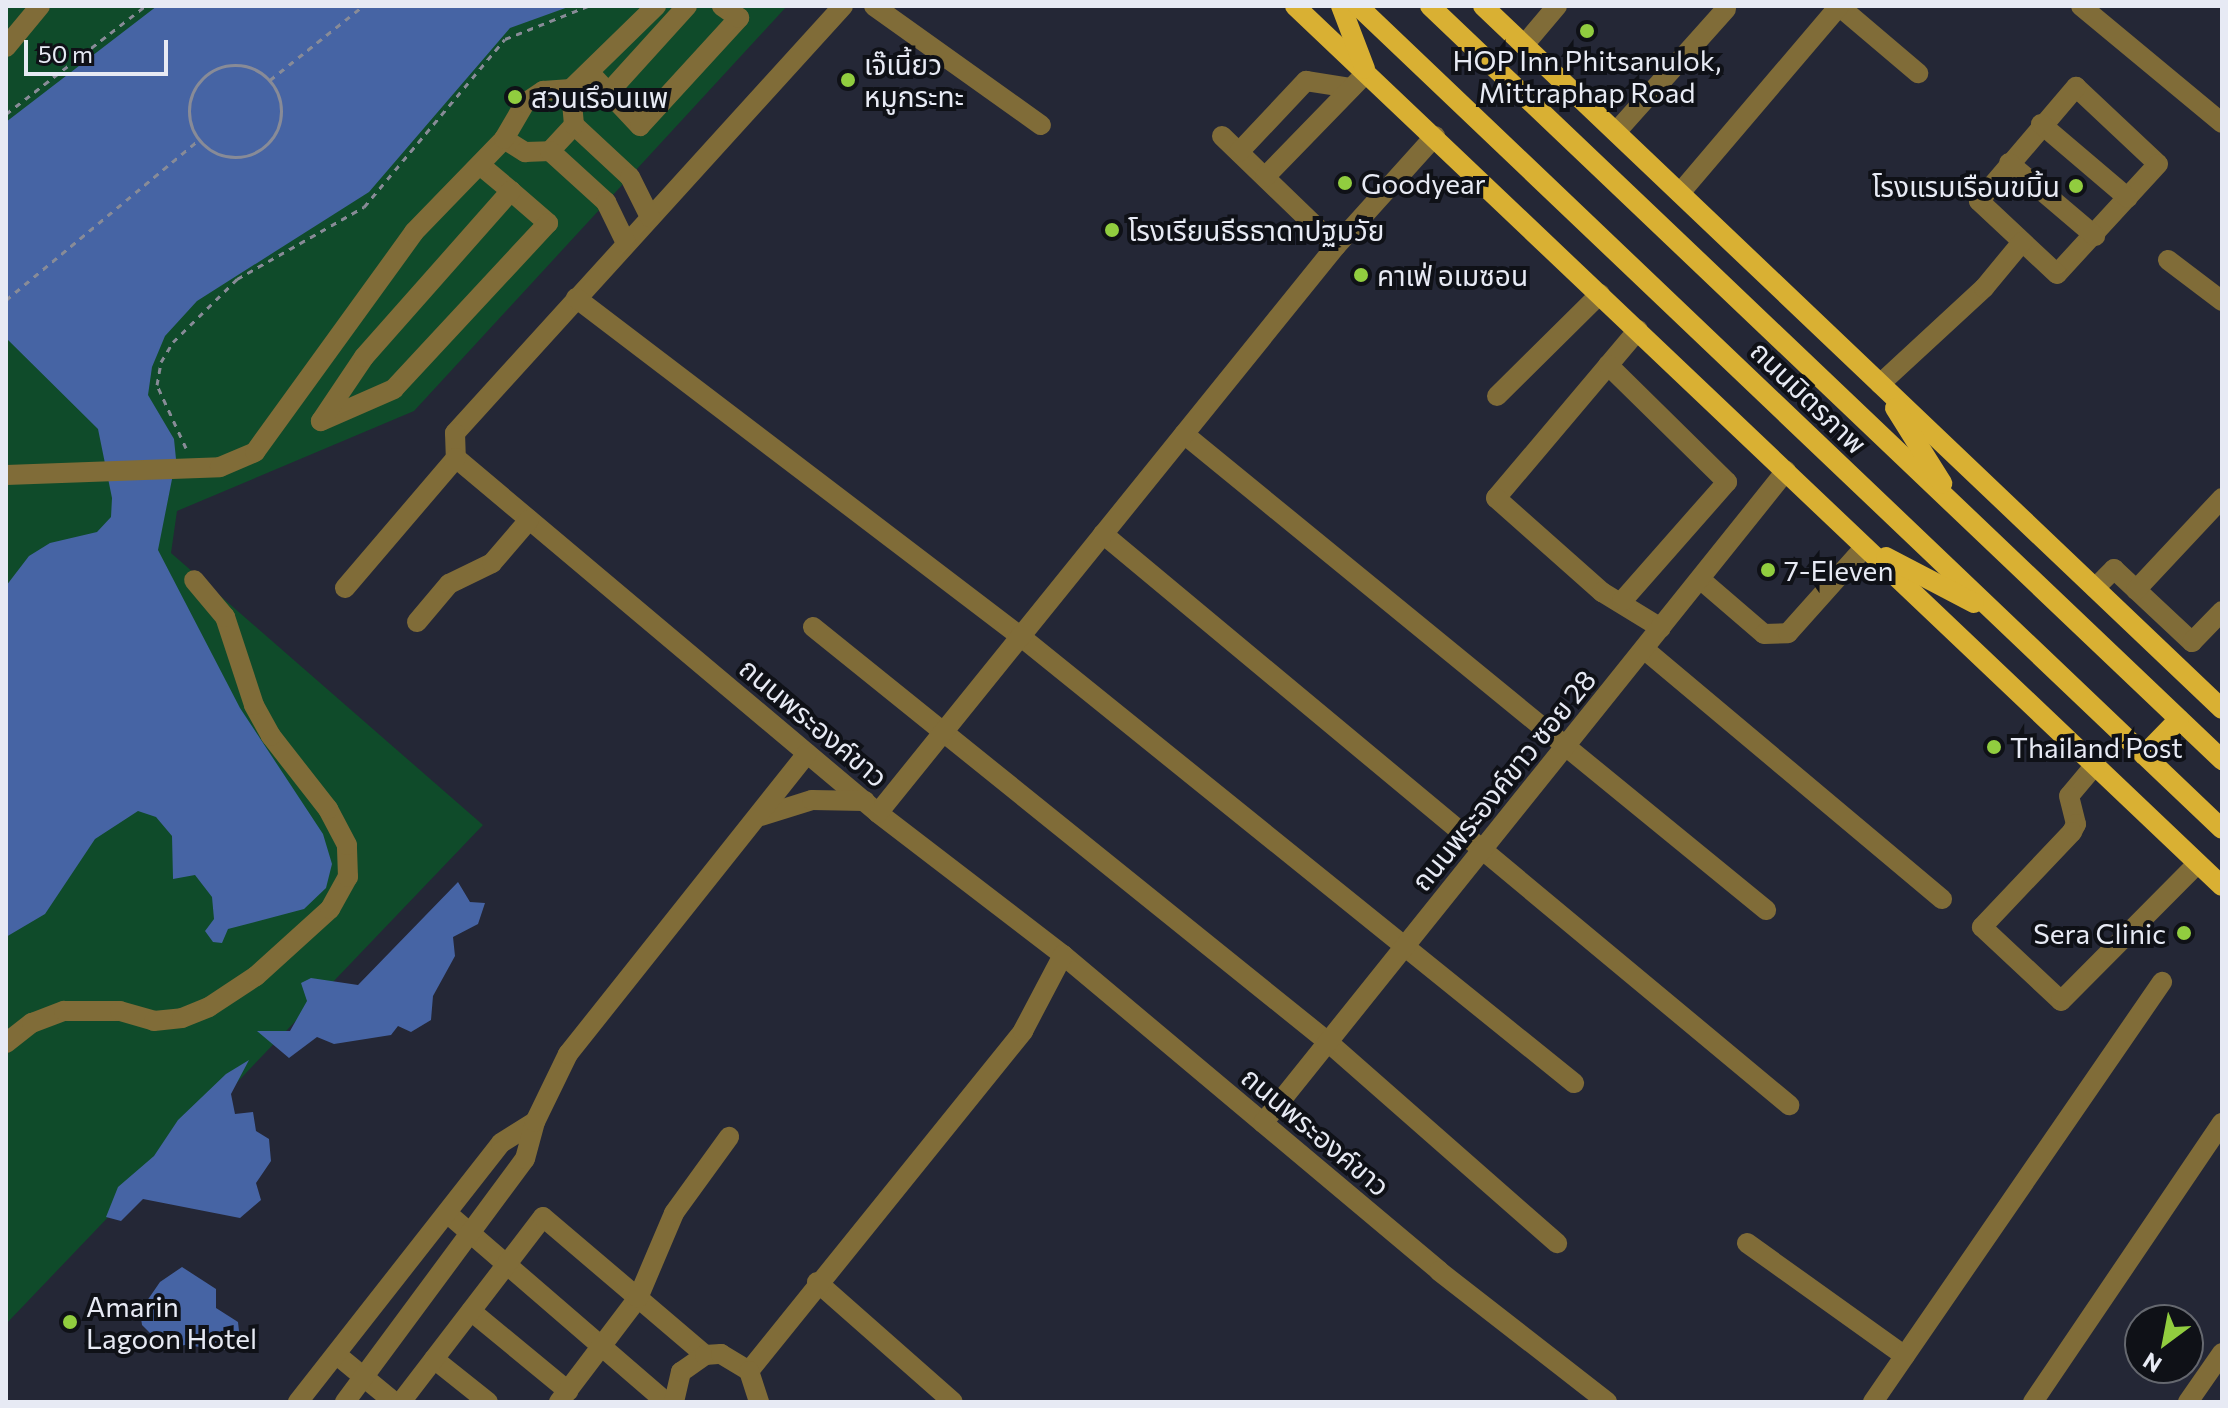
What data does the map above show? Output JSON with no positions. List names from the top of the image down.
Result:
{
  "streets": {
    "main road": ["ถนนมิตรภาพ"],
    "street": ["ถนนพระองค์ขาว", "ถนนพระองค์ขาว ซอย 28"]
  },
  "crossings": [
    ["ถนนพระองค์ขาว", "ถนนพระองค์ขาว ซอย 28"]
  ],
  "places": [
    "HOP Inn Phitsanulok, Mittraphap Road",
    "เจ๊เนี้ยว หมูกระทะ",
    "สวนเรึอนเเพ",
    "Goodyear",
    "โรงแรมเรือนขมิ้น",
    "โรงเรียนธีรธาดาปฐมวัย",
    "คาเฟ่ อเมซอน",
    "7-Eleven",
    "Thailand Post",
    "Sera Clinic",
    "Amarin Lagoon Hotel"
  ],
  "scale_bar": "50 m",
  "north": "bottom left"
}
